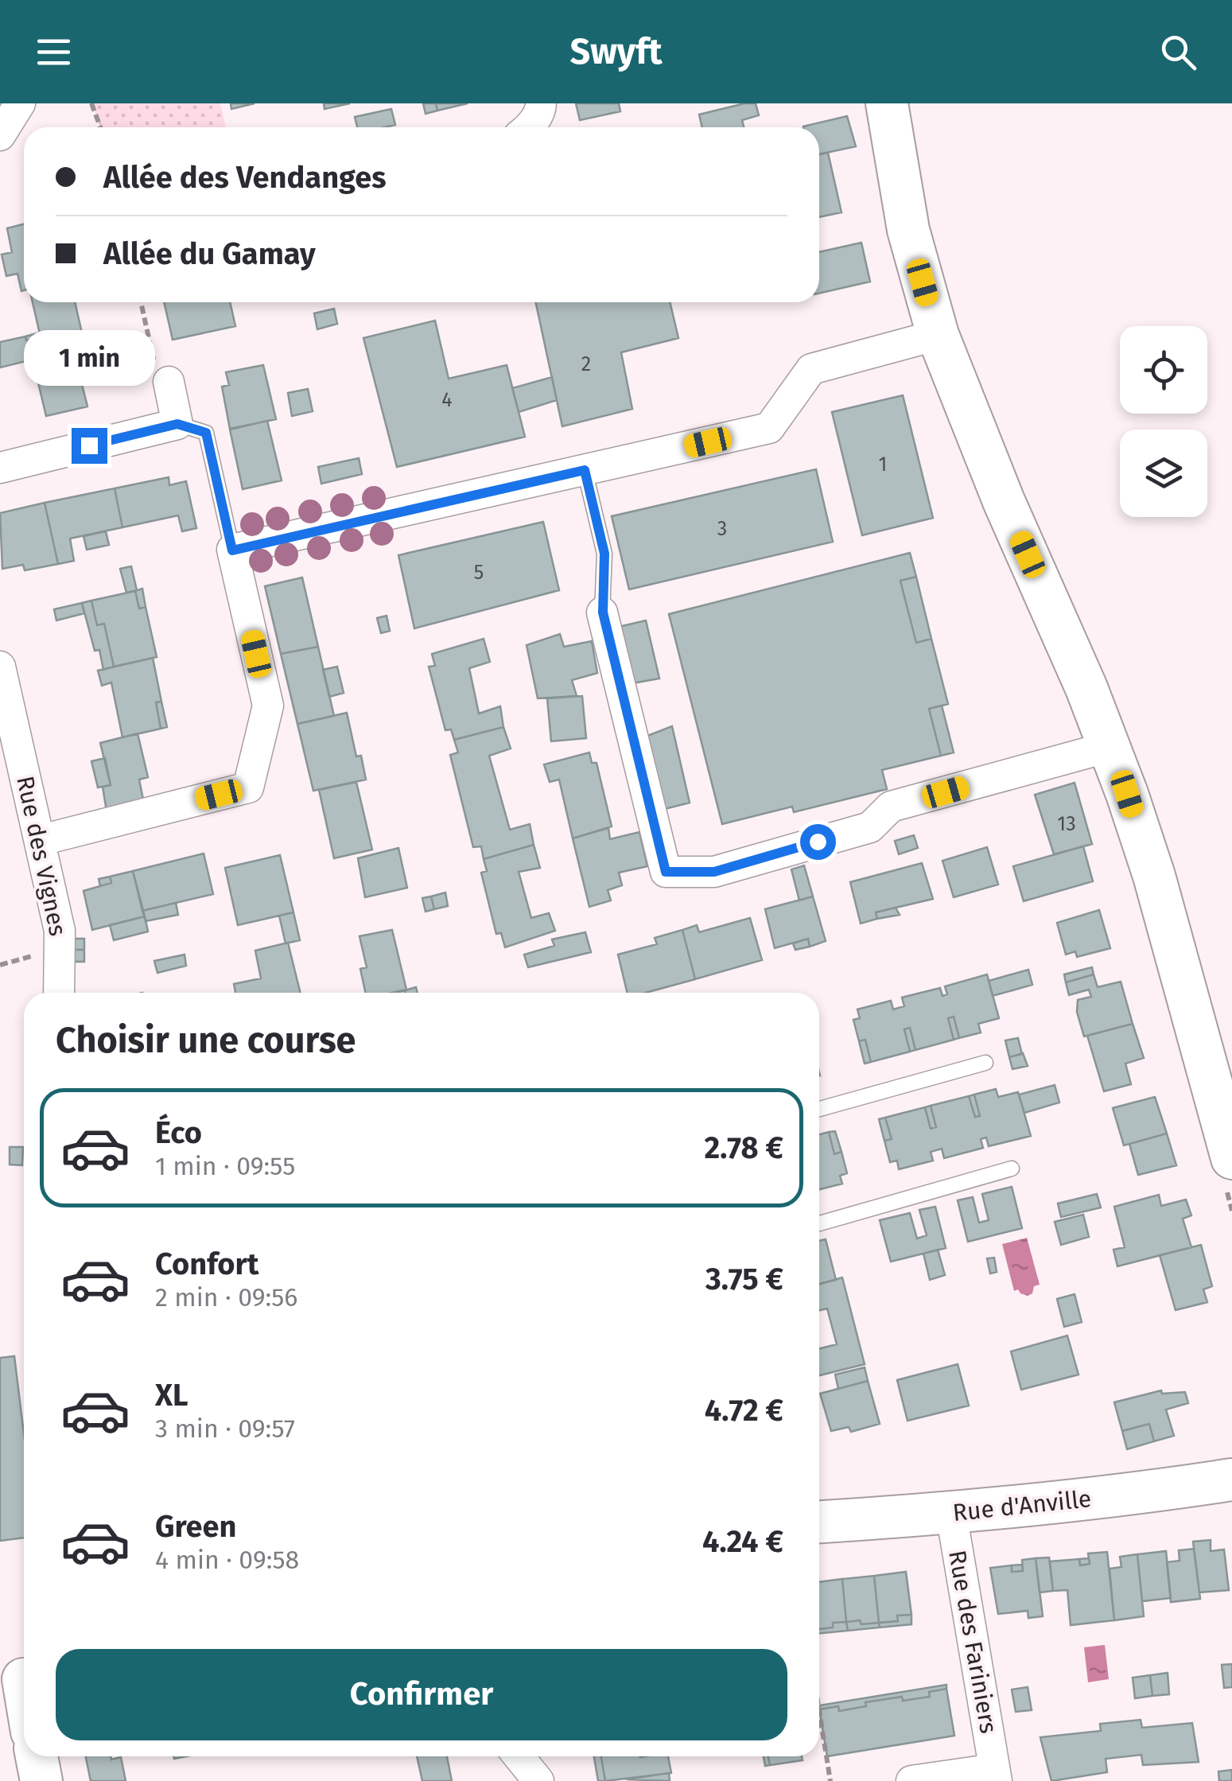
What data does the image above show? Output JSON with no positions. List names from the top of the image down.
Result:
{
  "streets": {
    "street": ["Rue des Vignes", "Rue d'Anville", "Rue des Fariniers"]
  },
  "crossings": [
    ["Rue d'Anville", "Rue des Fariniers"]
  ],
  "house_numbers": [
    "2",
    "4",
    "1",
    "3",
    "5",
    "13"
  ],
  "page": {
    "header": "Swyft",
    "banner": ["Allée des Vendanges", "Allée du Gamay"],
    "bubble": "1 min",
    "heading": "Choisir une course",
    "list": [
      {
        "name": "Éco",
        "note": "1 min · 09:55",
        "value": "2.78 €"
      },
      {
        "name": "Confort",
        "note": "2 min · 09:56",
        "value": "3.75 €"
      },
      {
        "name": "XL",
        "note": "3 min · 09:57",
        "value": "4.72 €"
      },
      {
        "name": "Green",
        "note": "4 min · 09:58",
        "value": "4.24 €"
      }
    ],
    "buttons": "Confirmer"
  }
}
